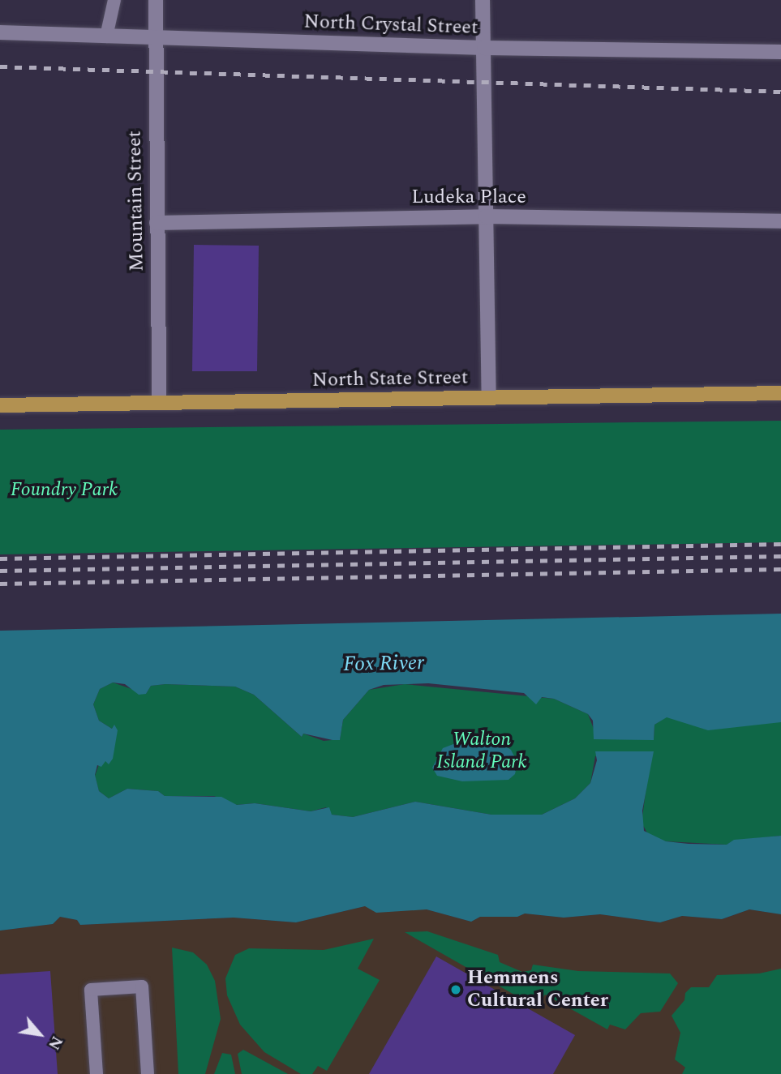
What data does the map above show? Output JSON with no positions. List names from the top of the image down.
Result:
{
  "streets": {
    "main road": ["North State Street"],
    "street": ["North Crystal Street", "Ludeka Place", "Mountain Street"]
  },
  "crossings": [
    ["North Crystal Street", "Mountain Street"],
    ["Ludeka Place", "Mountain Street"],
    ["Mountain Street", "North State Street"]
  ],
  "water": ["Fox River"],
  "parks": ["Foundry Park", "Walton Island Park"],
  "places": ["Hemmens Cultural Center"],
  "north": "bottom right"
}
